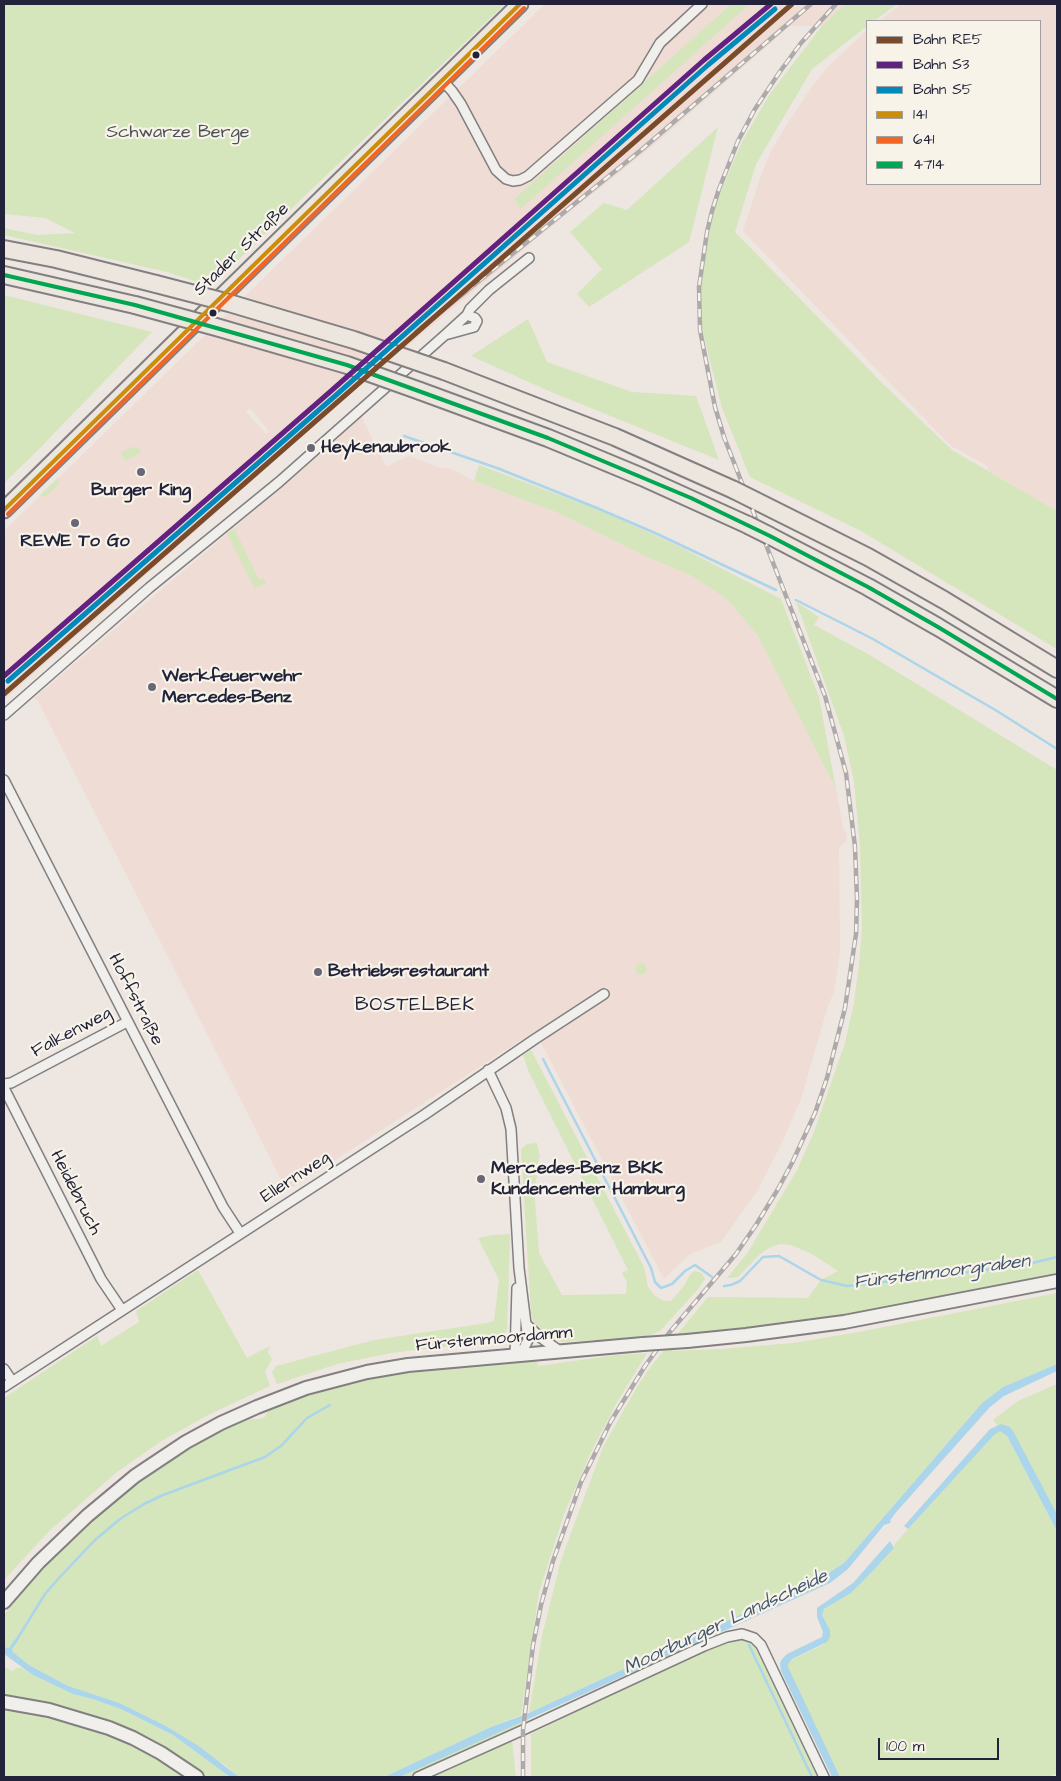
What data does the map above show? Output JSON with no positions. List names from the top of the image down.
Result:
{
  "streets": {
    "main road": ["Stader Straße", "Fürstenmoordamm"],
    "street": [
      "Hoffstraße",
      "Falkenweg",
      "Ellernweg",
      "Heidebruch"
    ]
  },
  "crossings": [
    ["Hoffstraße", "Falkenweg"],
    ["Hoffstraße", "Ellernweg"],
    ["Falkenweg", "Heidebruch"],
    ["Ellernweg", "Heidebruch"]
  ],
  "districts": ["BOSTELBEK"],
  "water": ["Fürstenmoorgraben", "Moorburger Landscheide"],
  "parks": ["Schwarze Berge"],
  "places": [
    "Heykenaubrook",
    "Burger King",
    "REWE To Go",
    "Werkfeuerwehr Mercedes-Benz",
    "Betriebsrestaurant",
    "Mercedes-Benz BKK Kundencenter Hamburg"
  ],
  "lines": [
    "rail line RE5",
    "rail line S3",
    "transit line 141",
    "transit line 641",
    "rail line S5",
    "transit line 4714"
  ],
  "legend": [
    "Bahn RE5",
    "Bahn S3",
    "Bahn S5",
    "141",
    "641",
    "4714"
  ],
  "scale_bar": "100 m"
}
